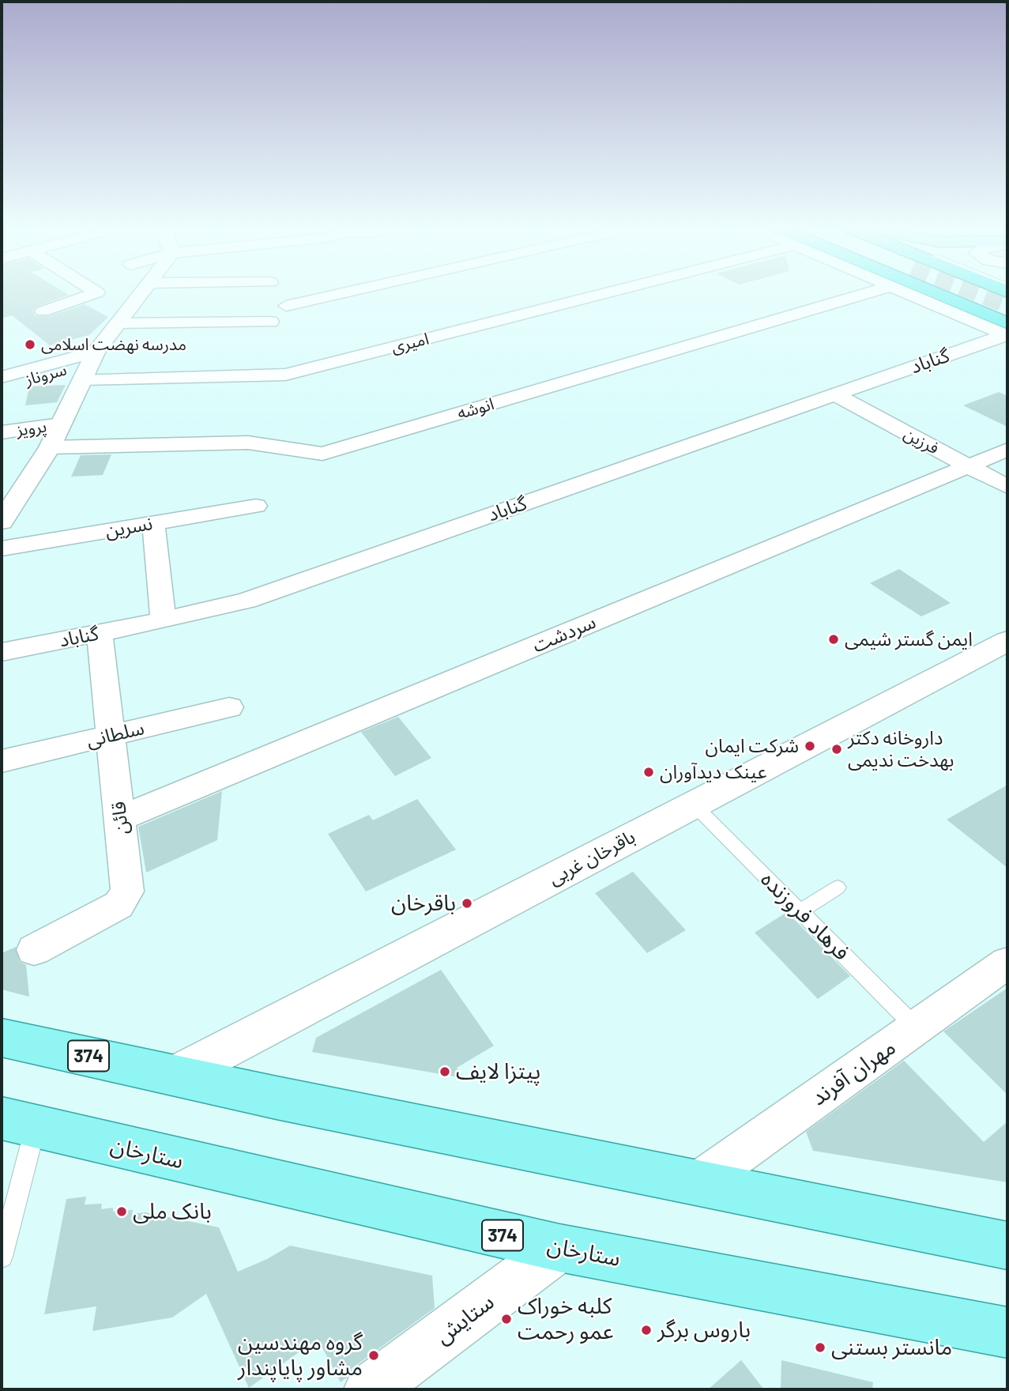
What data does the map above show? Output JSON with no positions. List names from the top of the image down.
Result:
{
  "streets": {
    "main road": ["374", "ستارخان"],
    "street": [
      "امیری",
      "گناباد",
      "سروناز",
      "انوشه",
      "پرویز",
      "فرزین",
      "نسرین",
      "سردشت",
      "سلطانی",
      "قائن",
      "باقرخان غربی",
      "مهران آفرند",
      "ستایش"
    ],
    "lane": ["فرهاد فروزنده"]
  },
  "crossings": [
    ["امیری", "سروناز"],
    ["گناباد", "فرزین"],
    ["گناباد", "قائن"],
    ["فرزین", "سردشت"],
    ["سردشت", "قائن"],
    ["سلطانی", "قائن"],
    ["باقرخان غربی", "فرهاد فروزنده"],
    ["باقرخان غربی", "374"],
    ["فرهاد فروزنده", "مهران آفرند"],
    ["374", "مهران آفرند"],
    ["ستارخان", "ستایش"]
  ],
  "places": [
    "مدرسه نهضت اسلامی",
    "ایمن گستر شیمی",
    "شرکت ایمان",
    "داروخانه دکتر بهدخت ندیمی",
    "عینک دیدآوران",
    "باقرخان",
    "پیتزا لایف",
    "بانک ملی",
    "کلبه خوراک عمو رحمت",
    "باروس برگر",
    "مانستر بستنی",
    "گروه مهندسین مشاور پایاپندار"
  ]
}
